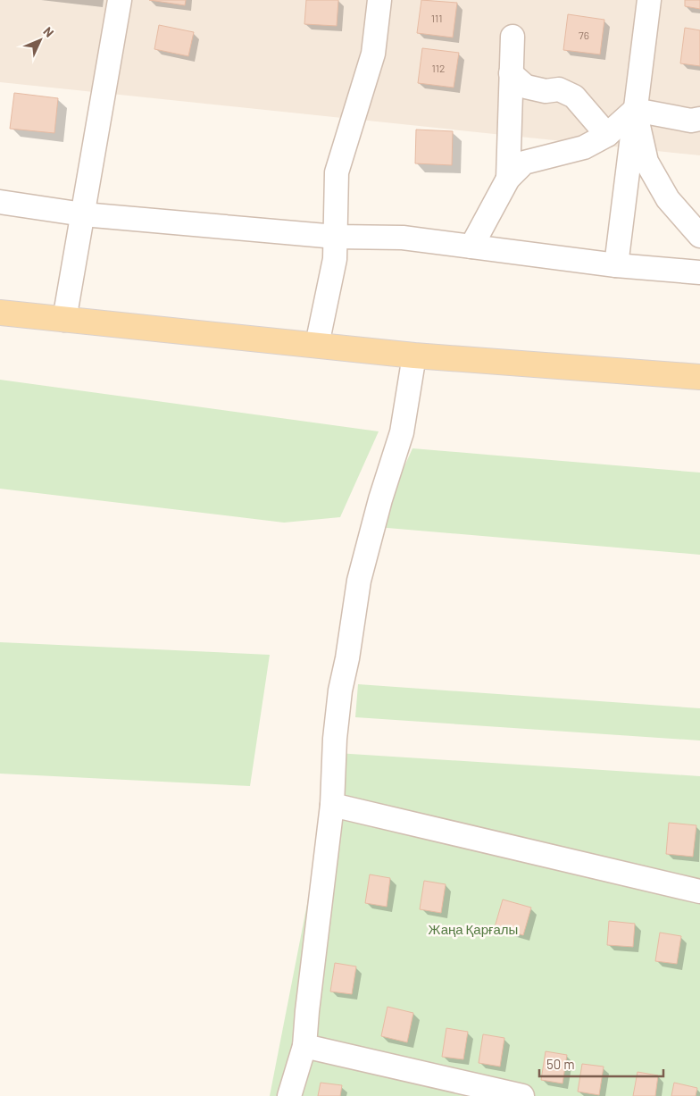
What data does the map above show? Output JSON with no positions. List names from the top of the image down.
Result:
{
  "parks": ["Жаңа Қарғалы"],
  "house_numbers": ["111", "76", "112"],
  "scale_bar": "50 m",
  "north": "top right"
}
